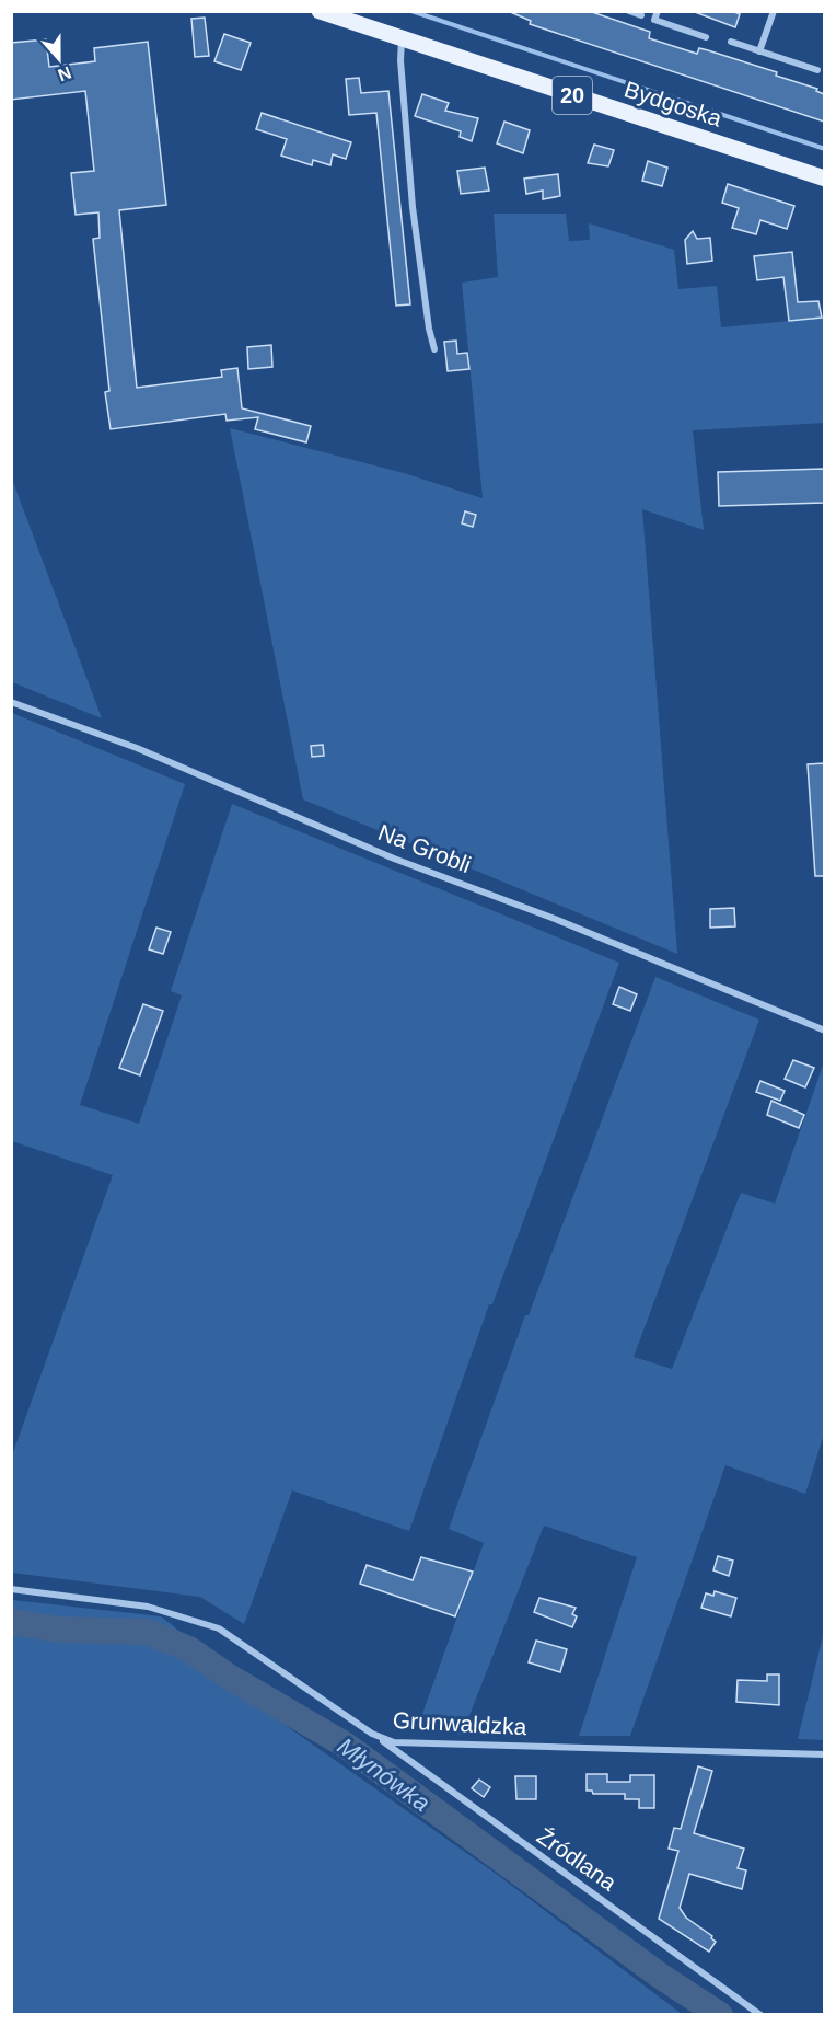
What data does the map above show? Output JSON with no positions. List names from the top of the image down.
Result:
{
  "streets": {
    "main road": ["20", "Bydgoska"],
    "street": ["Na Grobli", "Grunwaldzka", "Źródlana"]
  },
  "crossings": [
    ["Grunwaldzka", "Źródlana"]
  ],
  "water": ["Młynówka"],
  "north": "bottom"
}
